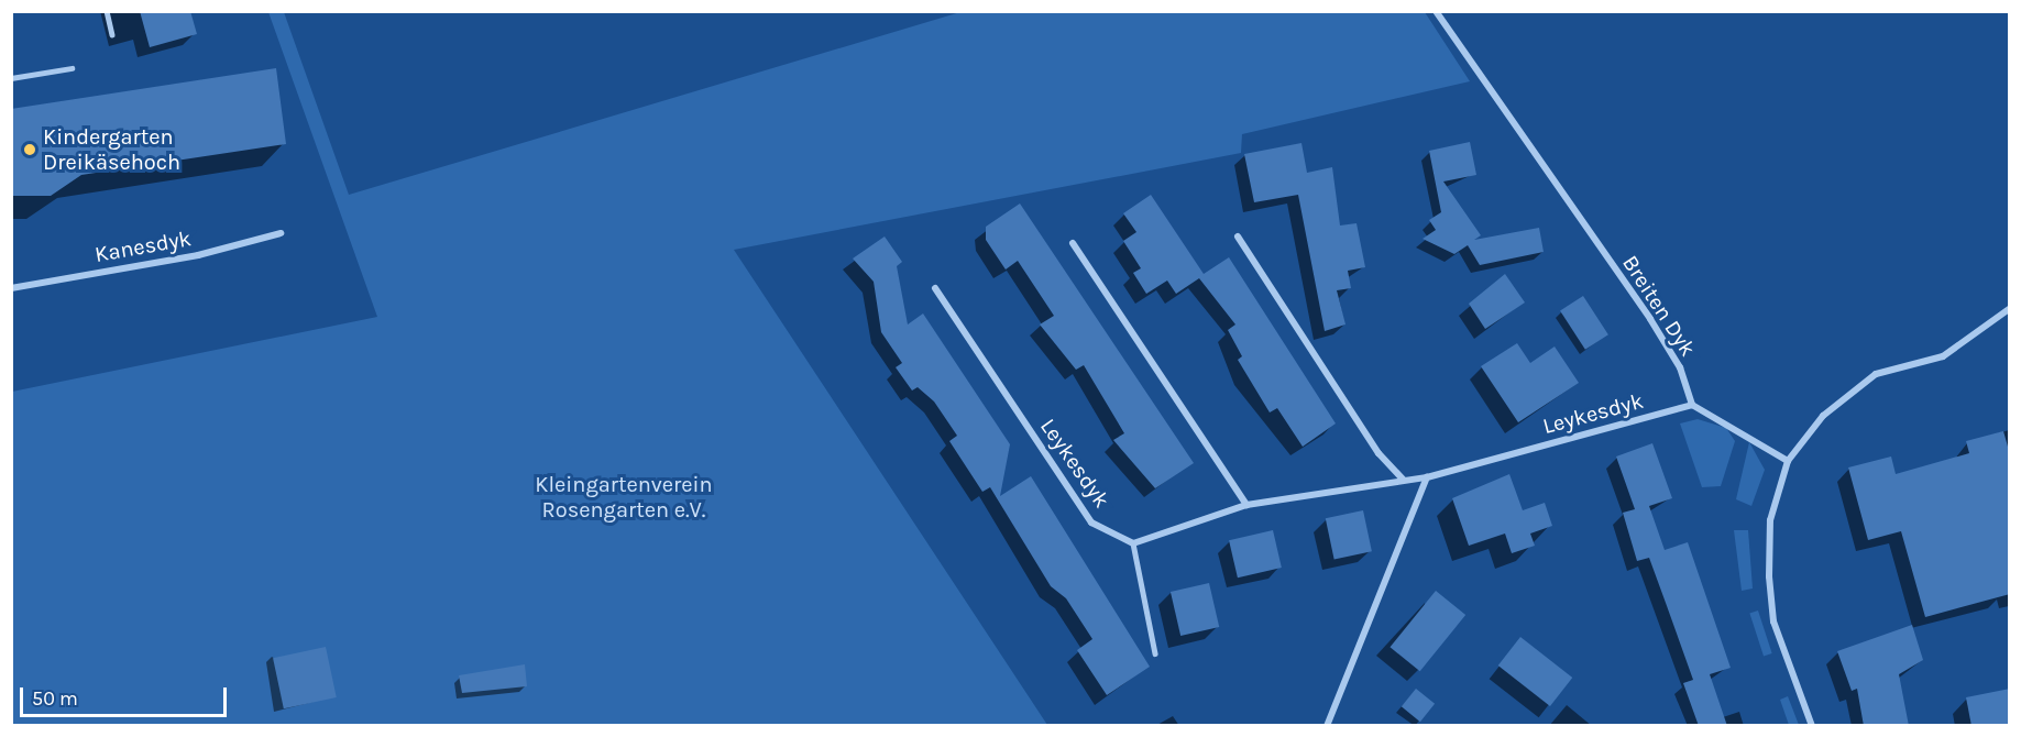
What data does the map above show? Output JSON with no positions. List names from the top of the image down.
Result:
{
  "streets": {
    "street": ["Kanesdyk", "Breiten Dyk", "Leykesdyk"]
  },
  "crossings": [
    ["Breiten Dyk", "Leykesdyk"]
  ],
  "parks": ["Kleingartenverein Rosengarten e.V."],
  "places": ["Kindergarten Dreikäsehoch"],
  "scale_bar": "50 m"
}
